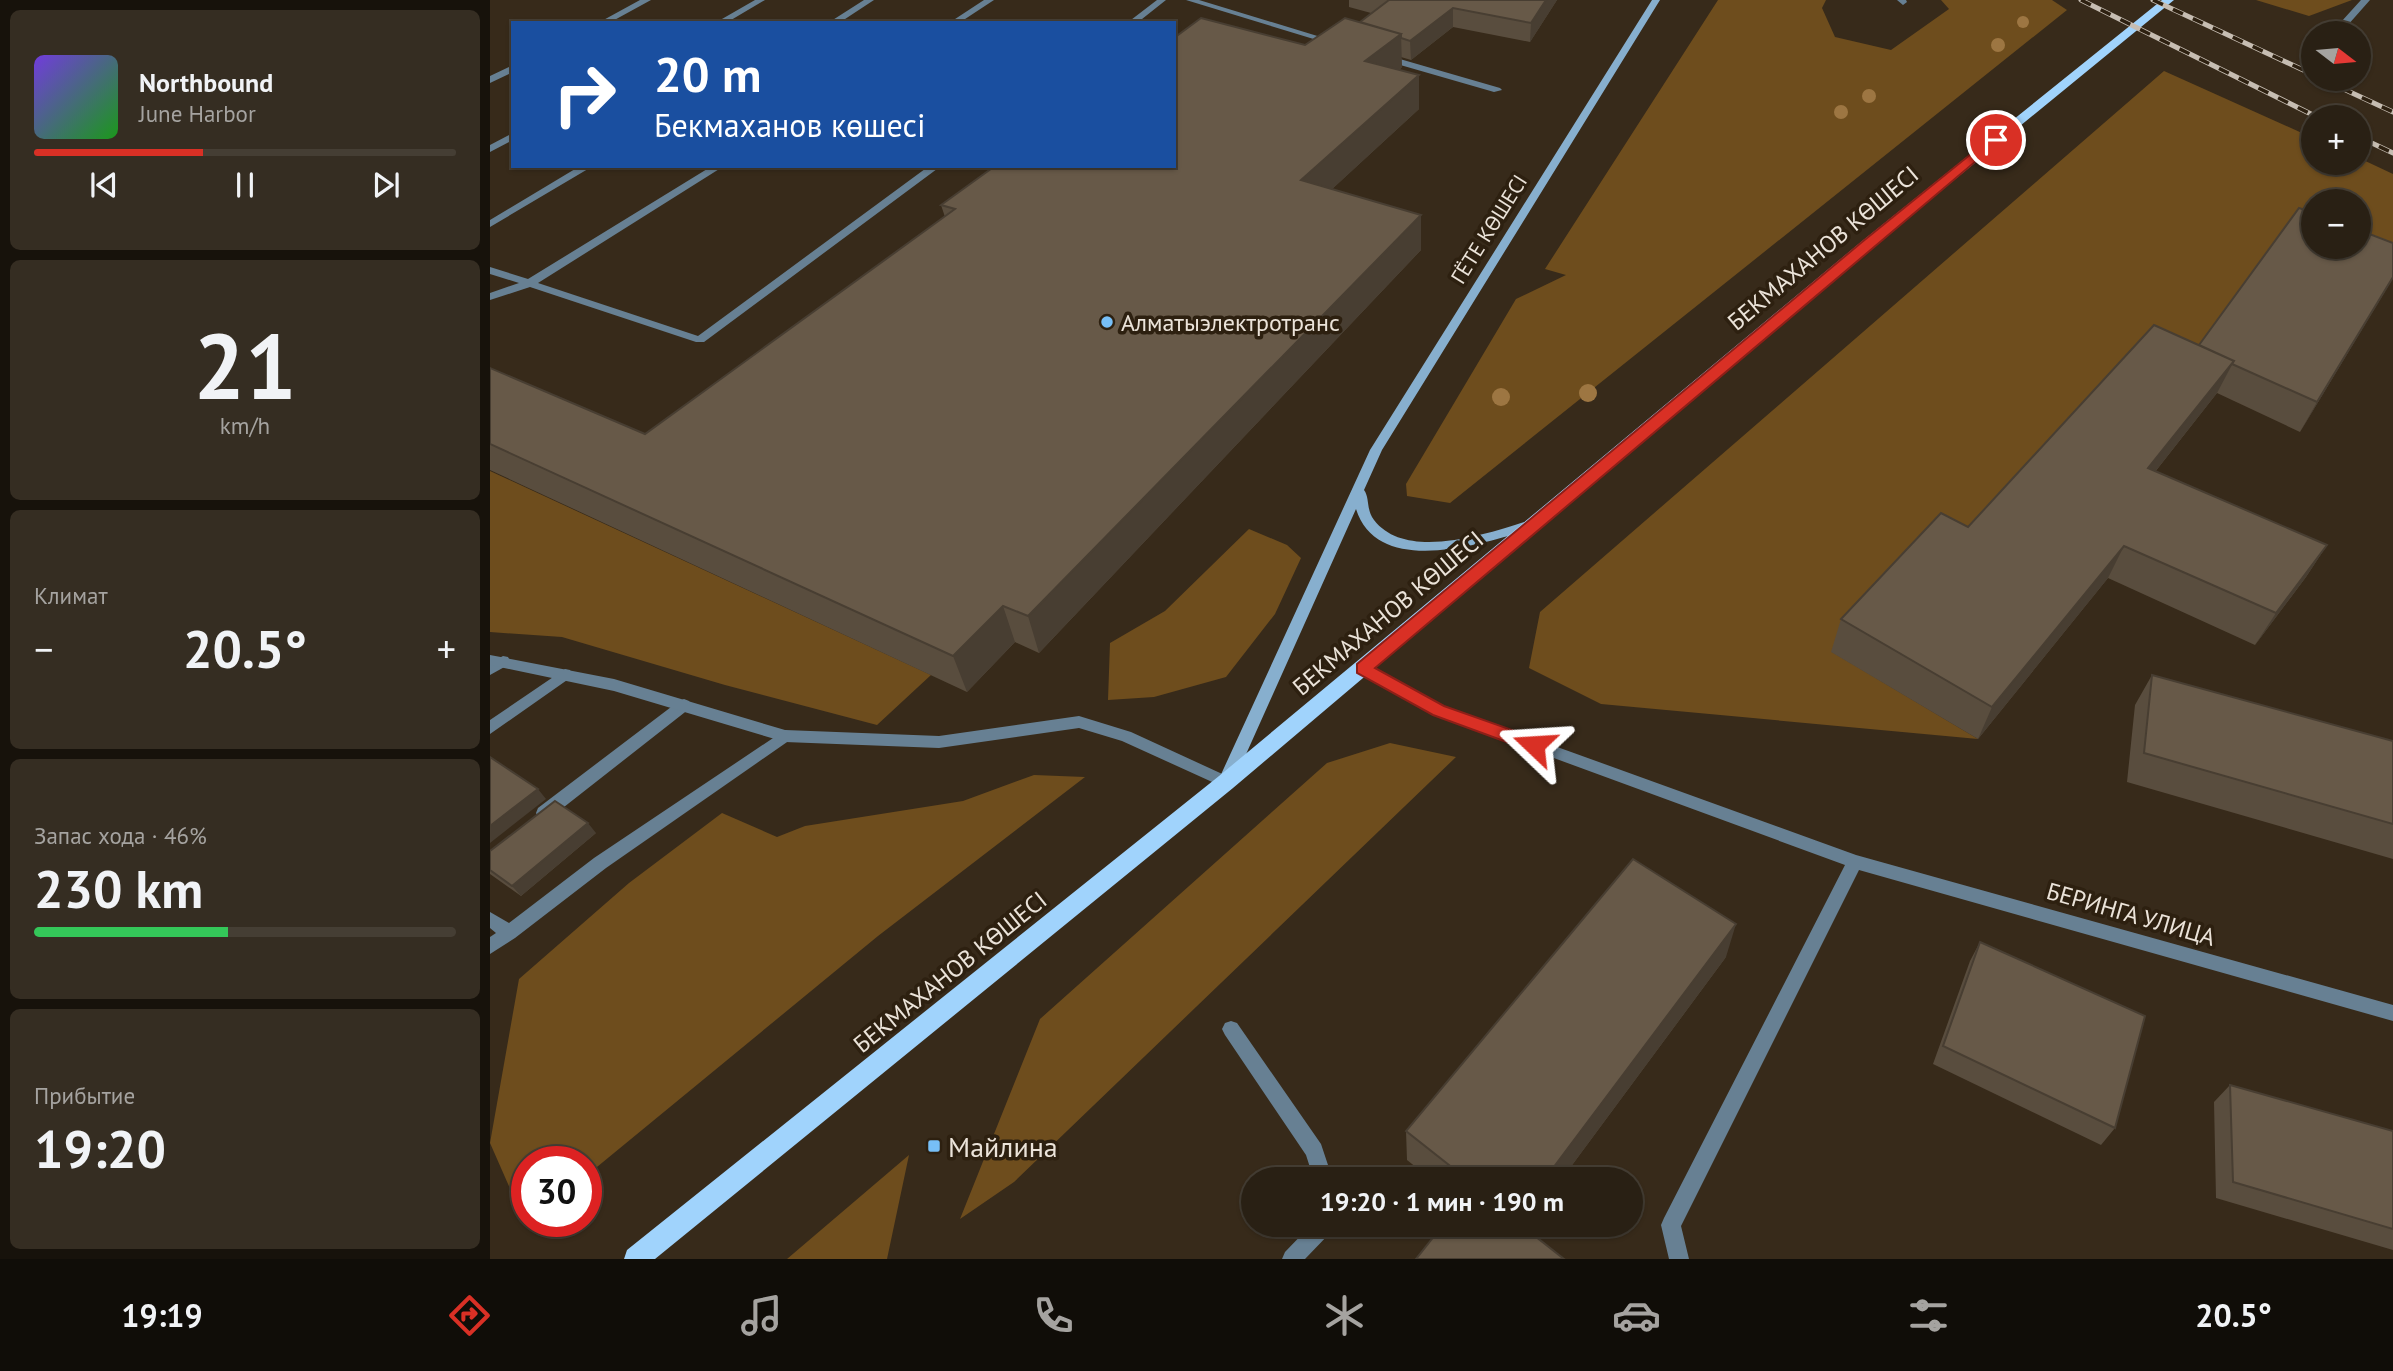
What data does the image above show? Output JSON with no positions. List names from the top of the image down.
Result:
{
  "streets": {
    "main road": ["ГЁТЕ КӨШЕСІ", "БЕКМАХАНОВ КӨШЕСІ"],
    "street": ["БЕРИНГА УЛИЦА"]
  },
  "crossings": [
    ["ГЁТЕ КӨШЕСІ", "БЕКМАХАНОВ КӨШЕСІ"],
    ["БЕКМАХАНОВ КӨШЕСІ", "БЕРИНГА УЛИЦА"]
  ],
  "places": {
    "other": ["Алматыэлектротранс"],
    "transit": ["Майлина"]
  },
  "north": "right",
  "page": {
    "map_buttons": ["+", "−"],
    "turn": ["20 m", "Бекмаханов көшесі"],
    "song": ["Northbound", "June Harbor"],
    "tile": [
      ["21", "km/h"],
      "Климат",
      ["Запас хода · 46%", "230 km"],
      ["Прибытие", "19:20"]
    ],
    "heat": ["−", "20.5°", "+"],
    "limit": "30",
    "trip": "19:20 · 1 мин · 190 m",
    "tabs": ["19:19", "20.5°"]
  }
}
